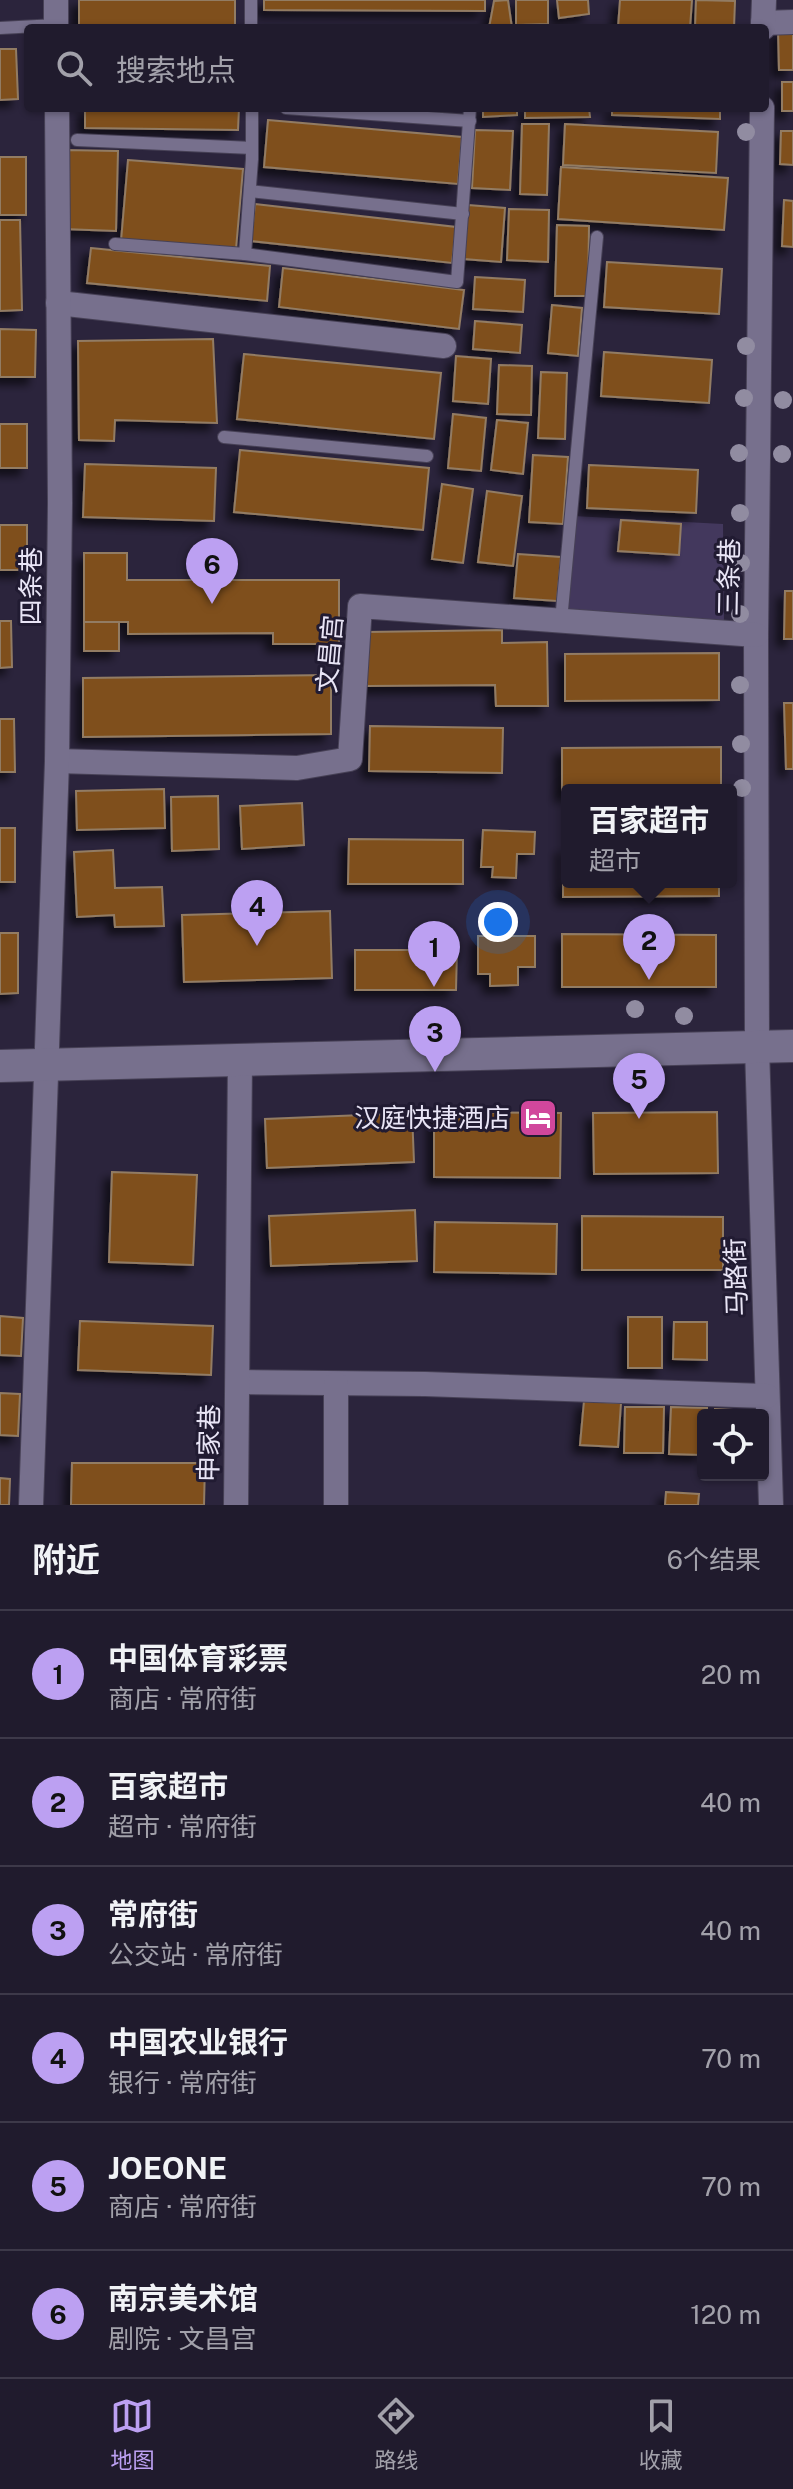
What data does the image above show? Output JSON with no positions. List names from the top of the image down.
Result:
{
  "streets": {
    "street": [
      "三条巷",
      "四条巷",
      "文昌宫",
      "马路街",
      "申家巷"
    ]
  },
  "crossings": [
    ["三条巷", "文昌宫"],
    ["三条巷", "马路街"],
    ["四条巷", "文昌宫"]
  ],
  "places": {
    "hotel": ["汉庭快捷酒店"]
  },
  "page": {
    "search": "搜索地点",
    "pins": [
      "6",
      "4",
      "2",
      "1",
      "3",
      "5"
    ],
    "popup": ["百家超市", "超市"],
    "heading": ["附近", "6个结果"],
    "list": [
      {
        "mark": "1",
        "name": "中国体育彩票",
        "note": "商店 · 常府街",
        "value": "20 m"
      },
      {
        "mark": "2",
        "name": "百家超市",
        "note": "超市 · 常府街",
        "value": "40 m"
      },
      {
        "mark": "3",
        "name": "常府街",
        "note": "公交站 · 常府街",
        "value": "40 m"
      },
      {
        "mark": "4",
        "name": "中国农业银行",
        "note": "银行 · 常府街",
        "value": "70 m"
      },
      {
        "mark": "5",
        "name": "JOEONE",
        "note": "商店 · 常府街",
        "value": "70 m"
      },
      {
        "mark": "6",
        "name": "南京美术馆",
        "note": "剧院 · 文昌宫",
        "value": "120 m"
      }
    ],
    "nav": ["地图", "路线", "收藏"]
  }
}
